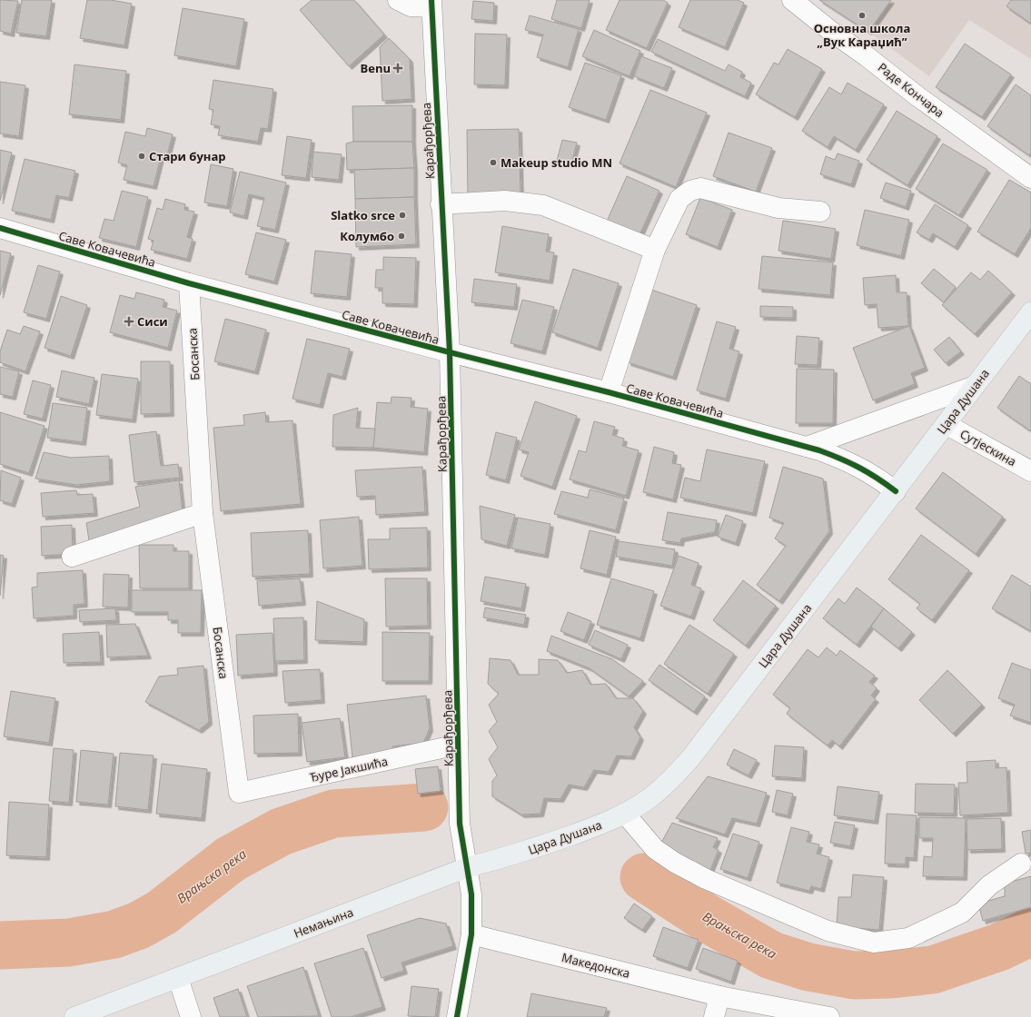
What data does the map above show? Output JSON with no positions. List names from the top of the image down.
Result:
{
  "streets": {
    "main road": ["Цара Душана", "Немањина"],
    "street": [
      "Раде Кончара",
      "Карађорђева",
      "Саве Ковачевића",
      "Босанска",
      "Сутјескина",
      "Ђуре Јакшића",
      "Македонска"
    ]
  },
  "crossings": [
    ["Карађорђева", "Саве Ковачевића"],
    ["Карађорђева", "Цара Душана"],
    ["Карађорђева", "Ђуре Јакшића"],
    ["Карађорђева", "Немањина"],
    ["Карађорђева", "Македонска"],
    ["Саве Ковачевића", "Босанска"],
    ["Саве Ковачевића", "Цара Душана"],
    ["Босанска", "Ђуре Јакшића"],
    ["Цара Душана", "Сутјескина"],
    ["Цара Душана", "Немањина"]
  ],
  "water": ["Врањска река"],
  "places": {
    "other": [
      "Основна школа „Вук Караџић”",
      "Стари бунар",
      "Makeup studio MN",
      "Slatko srce",
      "Колумбо"
    ],
    "health": ["Benu", "Сиси"]
  }
}
